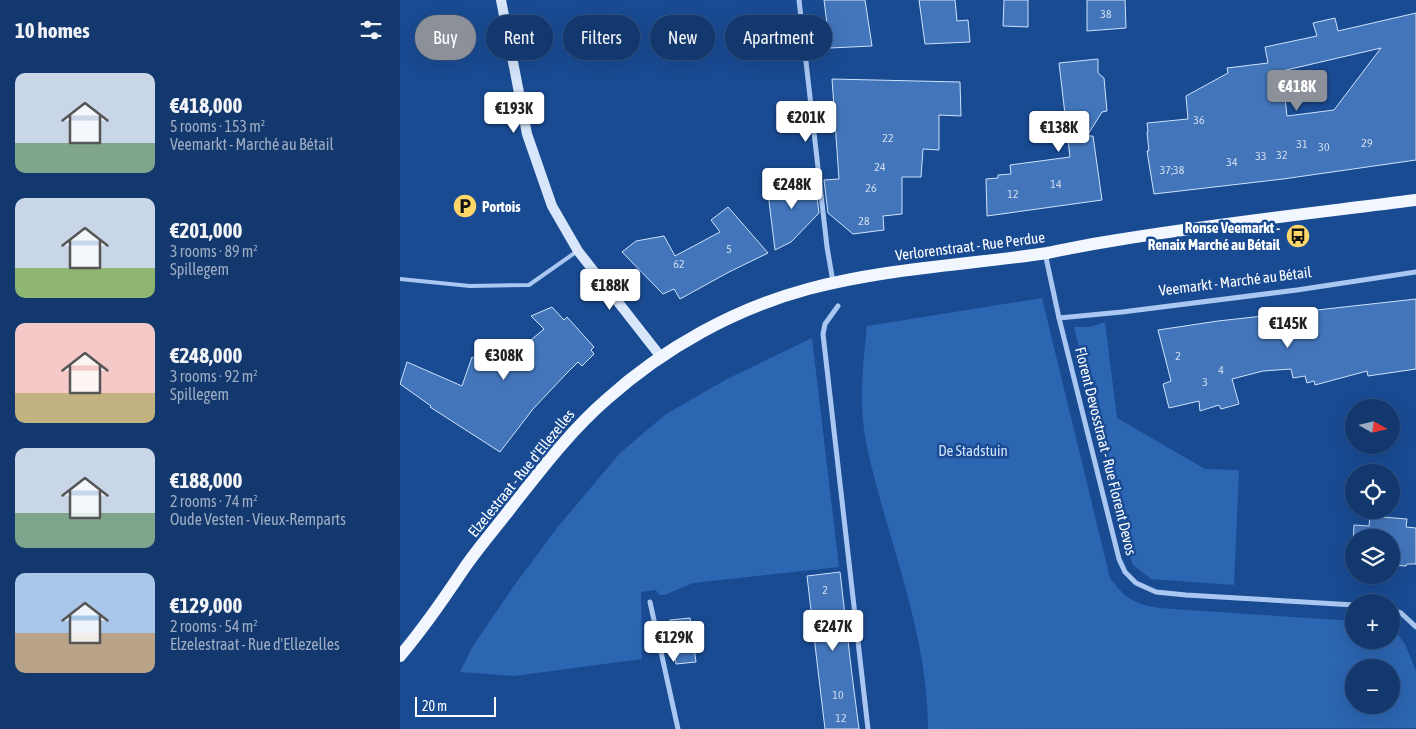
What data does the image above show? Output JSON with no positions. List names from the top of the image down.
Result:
{
  "streets": {
    "main road": ["Verlorenstraat - Rue Perdue", "Elzelestraat - Rue d'Ellezelles"],
    "street": ["Veemarkt - Marché au Bétail", "Florent Devosstraat - Rue Florent Devos"]
  },
  "crossings": [
    ["Verlorenstraat - Rue Perdue", "Florent Devosstraat - Rue Florent Devos"],
    ["Verlorenstraat - Rue Perdue", "Elzelestraat - Rue d'Ellezelles"],
    ["Veemarkt - Marché au Bétail", "Florent Devosstraat - Rue Florent Devos"]
  ],
  "parks": ["De Stadstuin"],
  "places": {
    "parking": ["Portois"],
    "bus stop": ["Ronse Veemarkt - Renaix Marché au Bétail"]
  },
  "house_numbers": [
    "38",
    "36",
    "22",
    "29",
    "31",
    "30",
    "32",
    "33",
    "34",
    "24",
    "37;38",
    "14",
    "26",
    "12",
    "28",
    "5",
    "62",
    "2",
    "4",
    "3",
    "2",
    "10",
    "12"
  ],
  "scale_bar": "20 m",
  "north": "right",
  "page": {
    "heading": "10 homes",
    "chip": [
      "Buy",
      "Rent",
      "Filters",
      "New",
      "Apartment"
    ],
    "list": [
      {
        "name": "€418,000",
        "note": "5 rooms · 153 m² · Veemarkt - Marché au Bétail"
      },
      {
        "name": "€201,000",
        "note": "3 rooms · 89 m² · Spillegem"
      },
      {
        "name": "€248,000",
        "note": "3 rooms · 92 m² · Spillegem"
      },
      {
        "name": "€188,000",
        "note": "2 rooms · 74 m² · Oude Vesten - Vieux-Remparts"
      },
      {
        "name": "€129,000",
        "note": "2 rooms · 54 m² · Elzelestraat - Rue d'Ellezelles"
      }
    ],
    "price": [
      "€418K",
      "€193K",
      "€201K",
      "€138K",
      "€248K",
      "€188K",
      "€145K",
      "€308K",
      "€247K",
      "€129K"
    ],
    "map_buttons": ["+", "−"],
    "scale": "20 m"
  }
}
